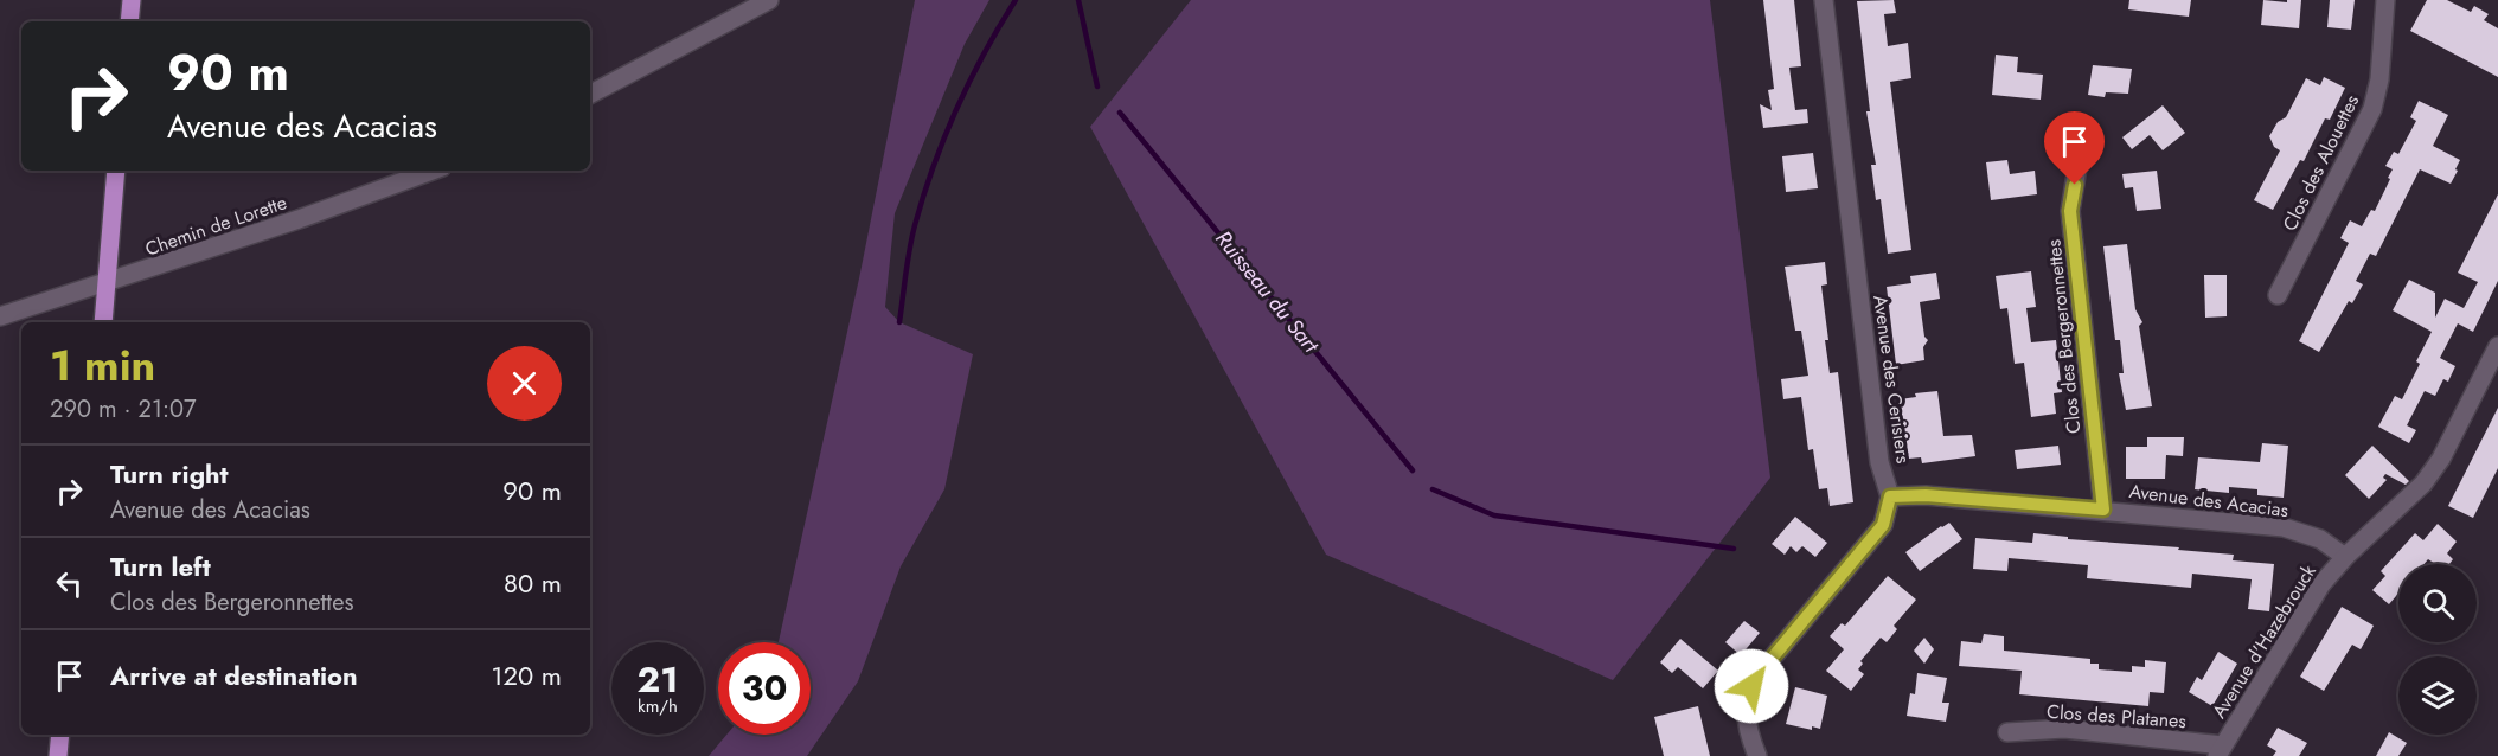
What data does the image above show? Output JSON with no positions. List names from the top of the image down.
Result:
{
  "streets": {
    "street": [
      "Clos des Alouettes",
      "Chemin de Lorette",
      "Clos des Bergeronnettes",
      "Avenue des Cerisiers",
      "Avenue des Acacias",
      "Avenue d'Hazebrouck",
      "Clos des Platanes"
    ]
  },
  "crossings": [
    ["Clos des Bergeronnettes", "Avenue des Acacias"],
    ["Avenue des Cerisiers", "Avenue des Acacias"],
    ["Avenue des Acacias", "Avenue d'Hazebrouck"],
    ["Avenue d'Hazebrouck", "Clos des Platanes"]
  ],
  "water": ["Ruisseau du Sart"],
  "page": {
    "turn": ["90 m", "Avenue des Acacias"],
    "heading": ["1 min", "290 m · 21:07"],
    "list": [
      {
        "name": "Turn right",
        "note": "Avenue des Acacias",
        "value": "90 m"
      },
      {
        "name": "Turn left",
        "note": "Clos des Bergeronnettes",
        "value": "80 m"
      },
      {
        "name": "Arrive at destination",
        "value": "120 m"
      }
    ],
    "speed": "21 km/h",
    "limit": "30"
  }
}
